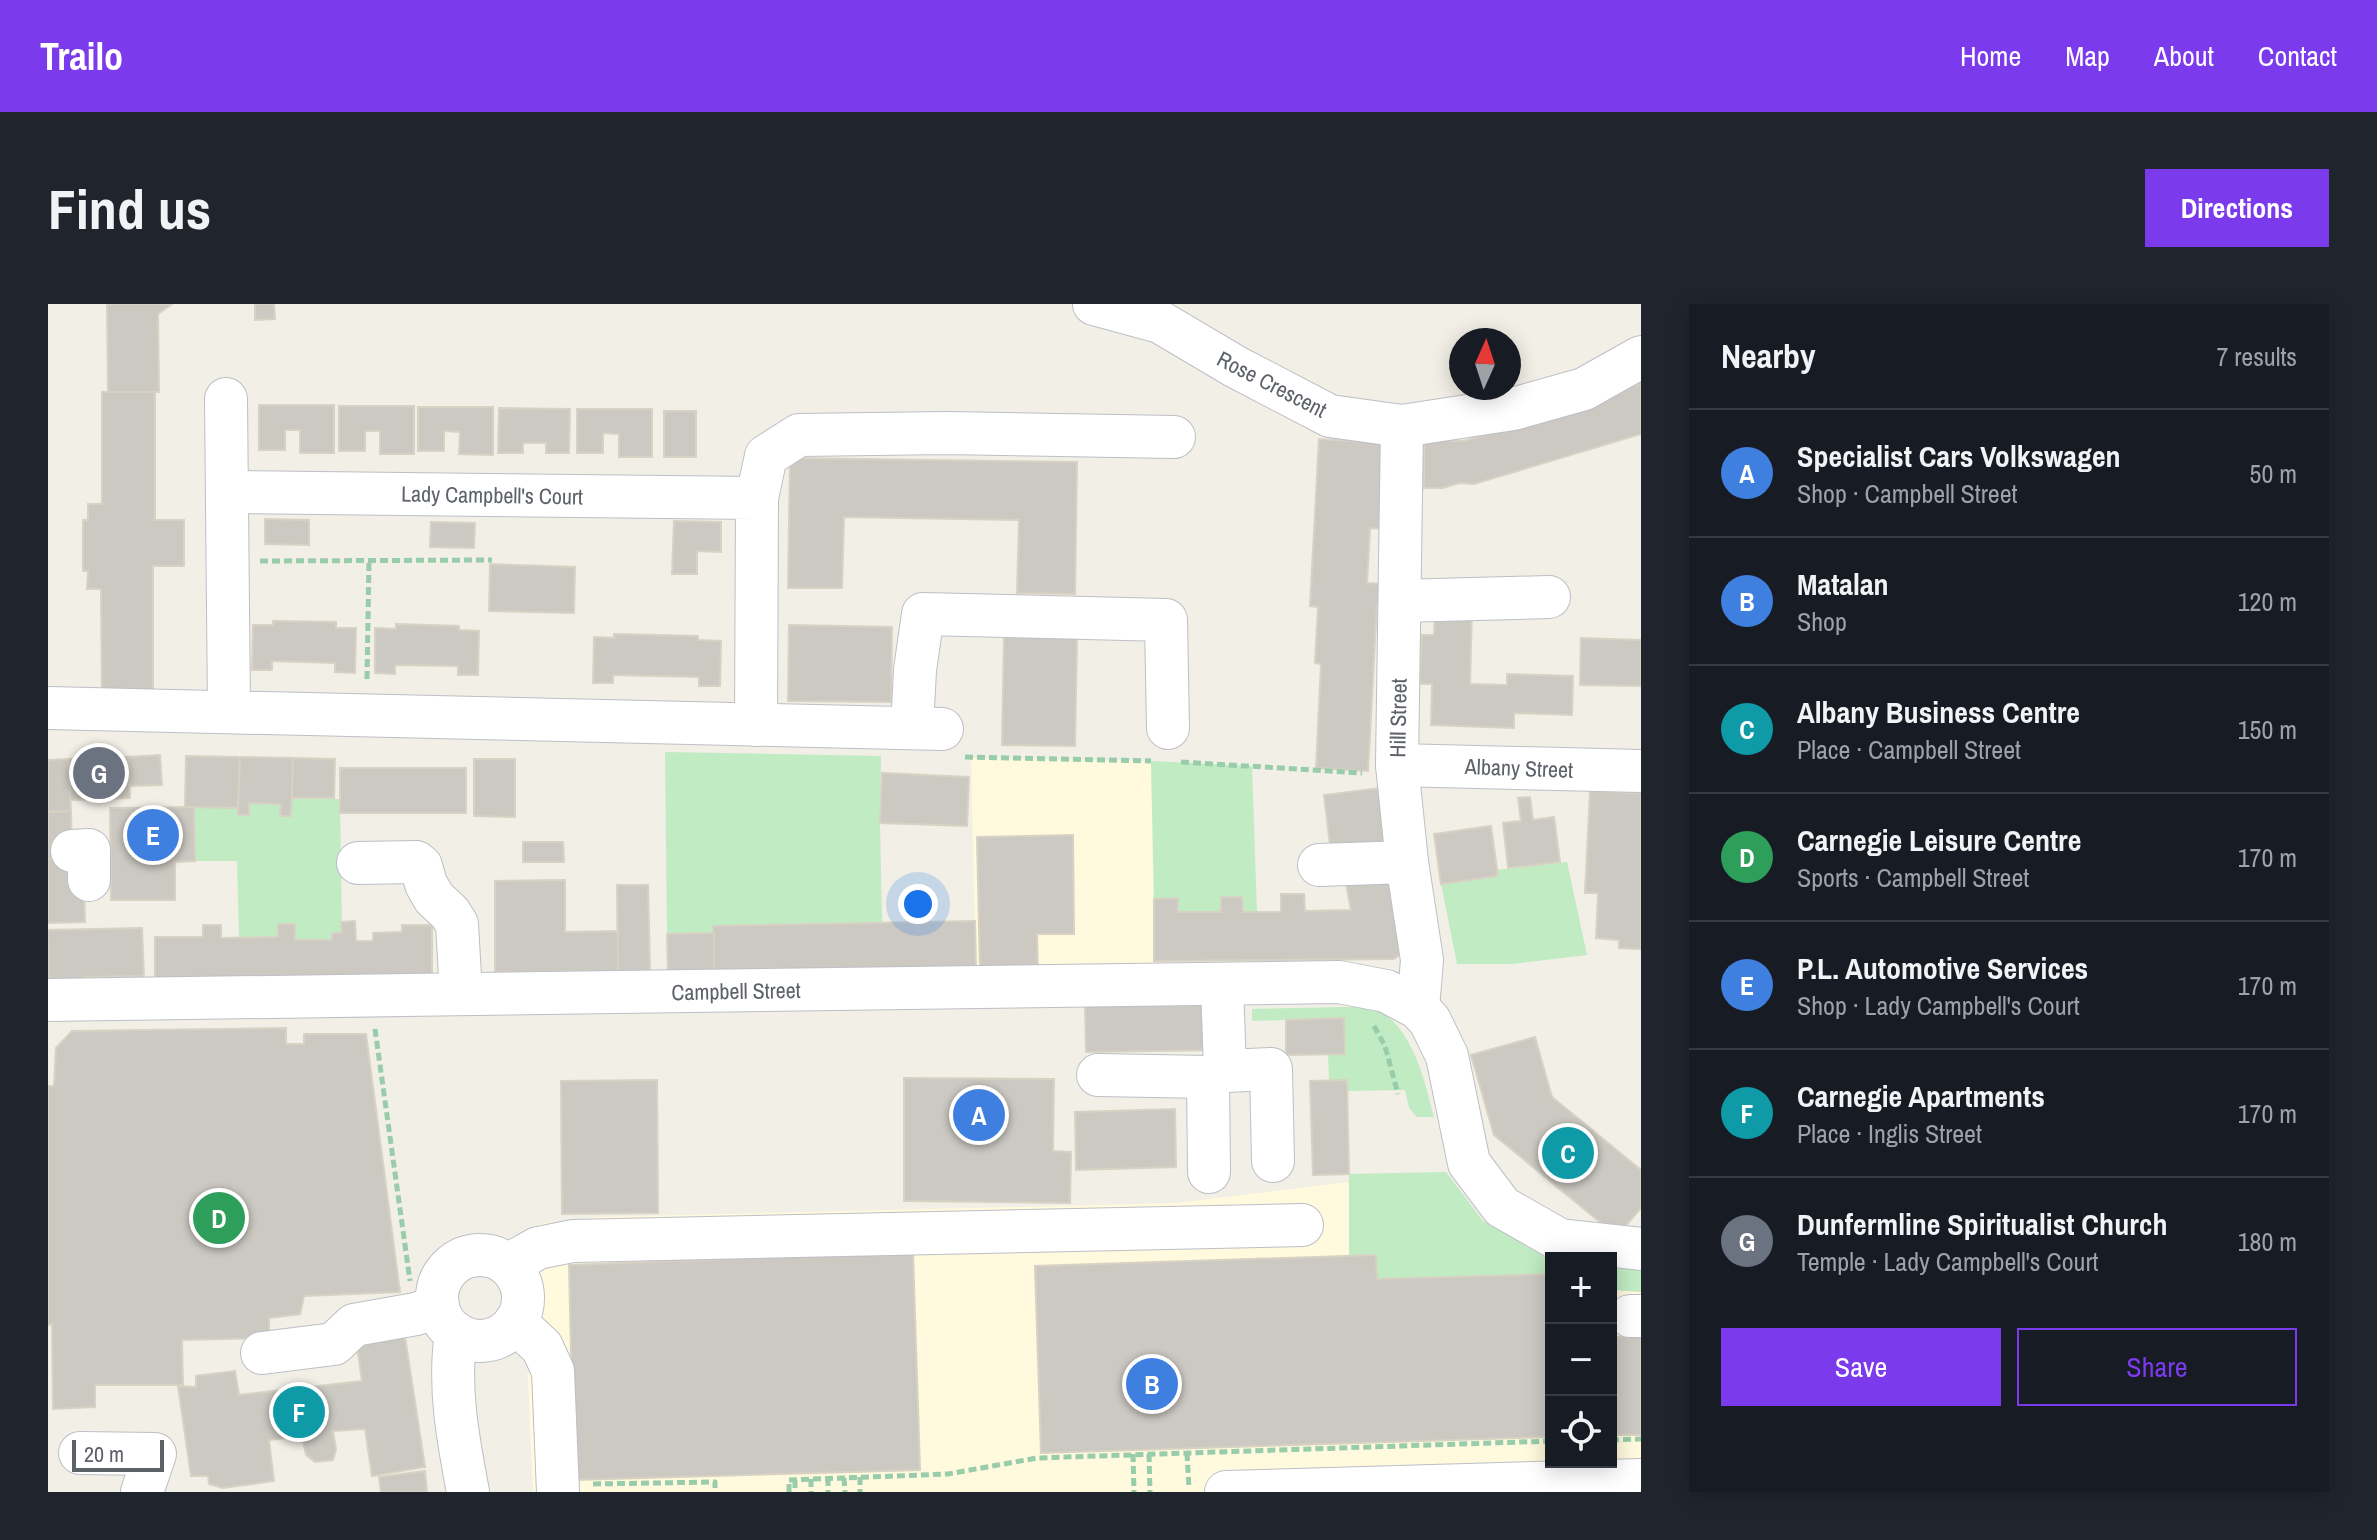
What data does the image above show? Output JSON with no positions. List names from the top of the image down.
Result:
{
  "streets": {
    "street": [
      "Rose Crescent",
      "Lady Campbell's Court",
      "Hill Street",
      "Albany Street",
      "Campbell Street"
    ]
  },
  "crossings": [
    ["Rose Crescent", "Hill Street"],
    ["Hill Street", "Albany Street"],
    ["Hill Street", "Campbell Street"]
  ],
  "scale_bar": "20 m",
  "north": "top",
  "page": {
    "header": "Trailo",
    "nav": [
      "Home",
      "Map",
      "About",
      "Contact"
    ],
    "buttons": [
      "Directions",
      ["Save", "Share"]
    ],
    "title": "Find us",
    "heading": ["Nearby", "7 results"],
    "list": [
      {
        "mark": "A",
        "name": "Specialist Cars Volkswagen",
        "note": "Shop · Campbell Street",
        "value": "50 m"
      },
      {
        "mark": "B",
        "name": "Matalan",
        "note": "Shop",
        "value": "120 m"
      },
      {
        "mark": "C",
        "name": "Albany Business Centre",
        "note": "Place · Campbell Street",
        "value": "150 m"
      },
      {
        "mark": "D",
        "name": "Carnegie Leisure Centre",
        "note": "Sports · Campbell Street",
        "value": "170 m"
      },
      {
        "mark": "E",
        "name": "P.L. Automotive Services",
        "note": "Shop · Lady Campbell's Court",
        "value": "170 m"
      },
      {
        "mark": "F",
        "name": "Carnegie Apartments",
        "note": "Place · Inglis Street",
        "value": "170 m"
      },
      {
        "mark": "G",
        "name": "Dunfermline Spiritualist Church",
        "note": "Temple · Lady Campbell's Court",
        "value": "180 m"
      }
    ],
    "pins": [
      "G",
      "E",
      "A",
      "C",
      "D",
      "B",
      "F"
    ],
    "map_buttons": ["+", "−"],
    "scale": "20 m"
  }
}
